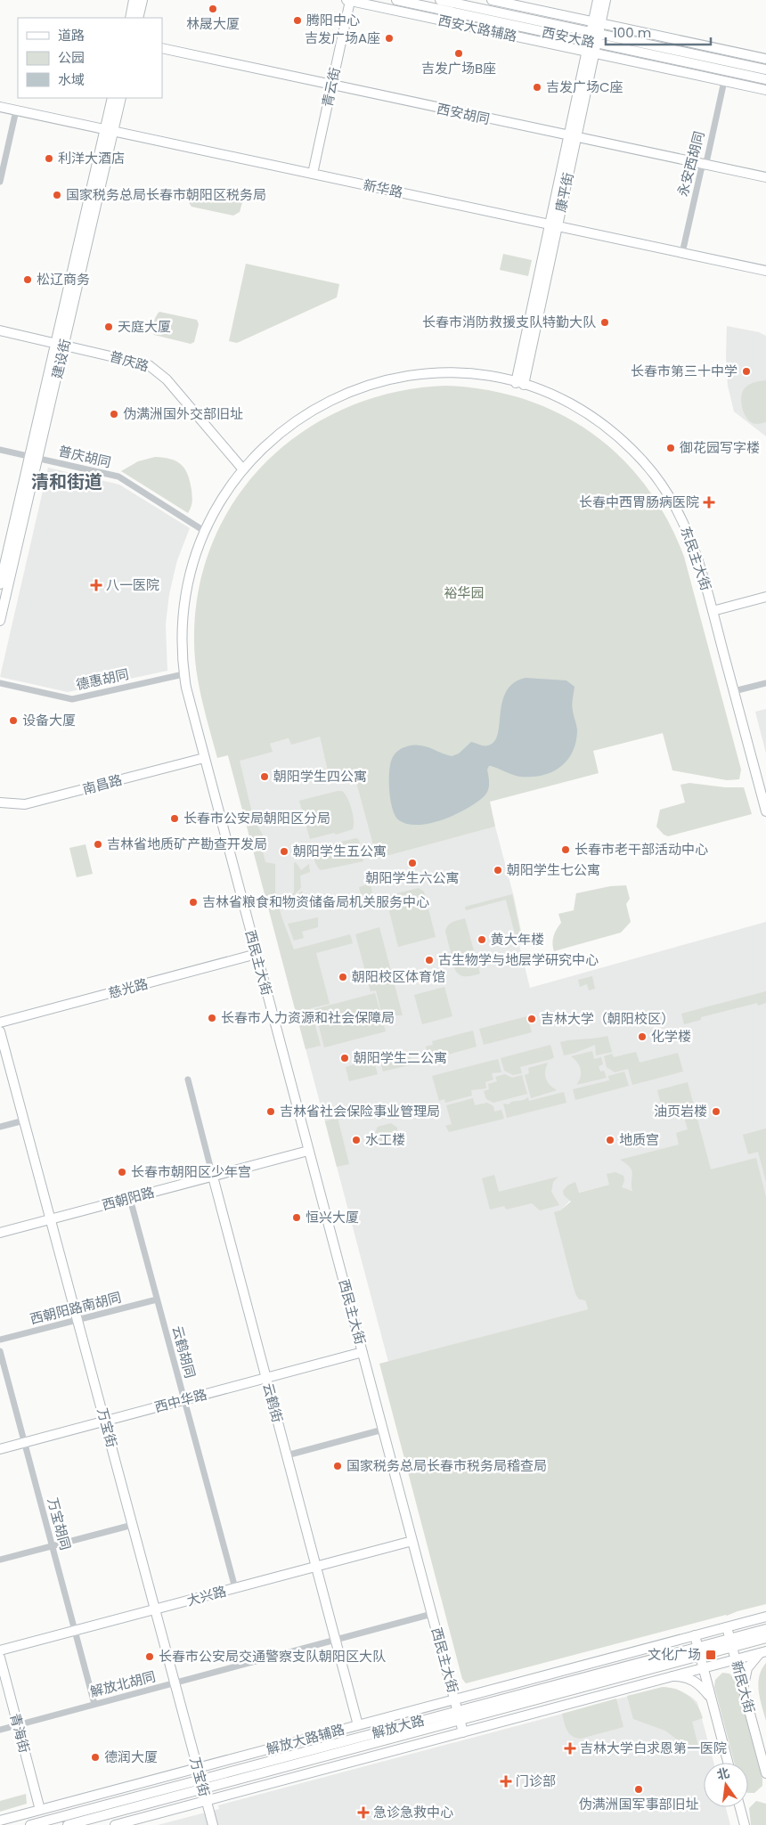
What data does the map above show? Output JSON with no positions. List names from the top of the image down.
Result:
{
  "streets": {
    "street": [
      "西安大路辅路",
      "西安大路",
      "青云街",
      "西安胡同",
      "永安西胡同",
      "新华路",
      "康平街",
      "建设街",
      "普庆路",
      "普庆胡同",
      "东民主大街",
      "德惠胡同",
      "南昌路",
      "西民主大街",
      "慈光路",
      "西朝阳路",
      "西朝阳路南胡同",
      "云鹤胡同",
      "西中华路",
      "云鹤街",
      "万宝街",
      "万宝胡同",
      "大兴路",
      "解放北胡同",
      "新民大街",
      "解放大路",
      "青海街",
      "解放大路辅路"
    ]
  },
  "crossings": [
    ["西安大路辅路", "青云街"],
    ["西安大路辅路", "永安西胡同"],
    ["西安大路辅路", "康平街"],
    ["西安大路", "康平街"],
    ["青云街", "西安胡同"],
    ["青云街", "新华路"],
    ["西安胡同", "永安西胡同"],
    ["西安胡同", "康平街"],
    ["永安西胡同", "新华路"],
    ["新华路", "康平街"],
    ["新华路", "建设街"],
    ["康平街", "东民主大街"],
    ["康平街", "西民主大街"],
    ["建设街", "普庆路"],
    ["建设街", "普庆胡同"],
    ["普庆路", "西民主大街"],
    ["普庆胡同", "西民主大街"],
    ["东民主大街", "西民主大街"],
    ["德惠胡同", "西民主大街"],
    ["南昌路", "西民主大街"],
    ["西民主大街", "慈光路"],
    ["西民主大街", "西朝阳路"],
    ["西民主大街", "西中华路"],
    ["西民主大街", "大兴路"],
    ["西民主大街", "解放北胡同"],
    ["西民主大街", "解放大路"],
    ["西民主大街", "解放大路辅路"],
    ["西朝阳路", "云鹤胡同"],
    ["西朝阳路", "云鹤街"],
    ["西朝阳路", "万宝街"],
    ["西朝阳路南胡同", "云鹤胡同"],
    ["西朝阳路南胡同", "万宝街"],
    ["云鹤胡同", "西中华路"],
    ["云鹤胡同", "大兴路"],
    ["西中华路", "云鹤街"],
    ["西中华路", "万宝街"],
    ["西中华路", "万宝胡同"],
    ["云鹤街", "大兴路"],
    ["云鹤街", "解放北胡同"],
    ["云鹤街", "解放大路辅路"],
    ["万宝街", "大兴路"],
    ["万宝街", "解放北胡同"],
    ["万宝街", "解放大路"],
    ["万宝街", "解放大路辅路"],
    ["万宝胡同", "大兴路"],
    ["万宝胡同", "解放北胡同"],
    ["解放北胡同", "青海街"],
    ["新民大街", "解放大路"],
    ["新民大街", "解放大路辅路"],
    ["青海街", "解放大路辅路"]
  ],
  "districts": ["清和街道"],
  "parks": ["裕华园"],
  "places": {
    "other": [
      "林晟大厦",
      "腾阳中心",
      "吉发广场A座",
      "吉发广场B座",
      "吉发广场C座",
      "利洋大酒店",
      "国家税务总局长春市朝阳区税务局",
      "松辽商务",
      "长春市消防救援支队特勤大队",
      "天庭大厦",
      "长春市第三十中学",
      "伪满洲国外交部旧址",
      "御花园写字楼",
      "设备大厦",
      "朝阳学生四公寓",
      "长春市公安局朝阳区分局",
      "吉林省地质矿产勘查开发局",
      "长春市老干部活动中心",
      "朝阳学生五公寓",
      "朝阳学生六公寓",
      "朝阳学生七公寓",
      "吉林省粮食和物资储备局机关服务中心",
      "黄大年楼",
      "古生物学与地层学研究中心",
      "朝阳校区体育馆",
      "长春市人力资源和社会保障局",
      "吉林大学（朝阳校区）",
      "化学楼",
      "朝阳学生二公寓",
      "吉林省社会保险事业管理局",
      "油页岩楼",
      "水工楼",
      "地质宫",
      "长春市朝阳区少年宫",
      "恒兴大厦",
      "国家税务总局长春市税务局稽查局",
      "长春市公安局交通警察支队朝阳区大队",
      "德润大厦",
      "伪满洲国军事部旧址"
    ],
    "health": [
      "长春中西胃肠病医院",
      "八一医院",
      "吉林大学白求恩第一医院",
      "门诊部",
      "急诊急救中心"
    ],
    "transit": ["文化广场"]
  },
  "legend": ["道路", "公园", "水域"],
  "scale_bar": "100 m",
  "north": "top"
}
